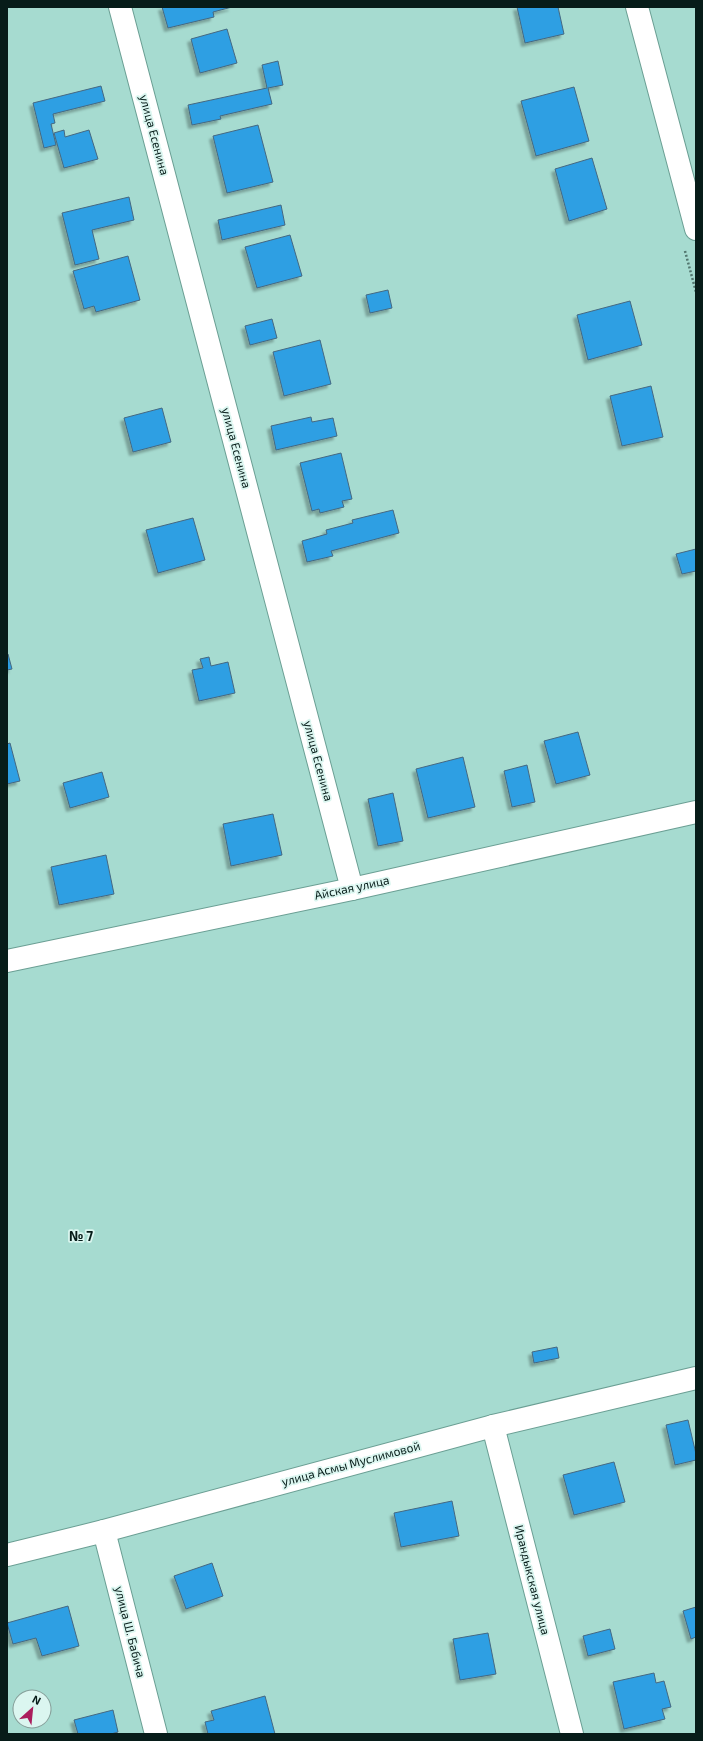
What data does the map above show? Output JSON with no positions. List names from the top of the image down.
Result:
{
  "streets": {
    "street": [
      "улица Есенина",
      "Айская улица",
      "улица Асмы Муслимовой",
      "Ирандыкская улица",
      "улица Ш. Бабича"
    ]
  },
  "crossings": [
    ["улица Есенина", "Айская улица"],
    ["улица Асмы Муслимовой", "Ирандыкская улица"],
    ["улица Асмы Муслимовой", "улица Ш. Бабича"]
  ],
  "districts": ["№ 7"],
  "north": "top right"
}
